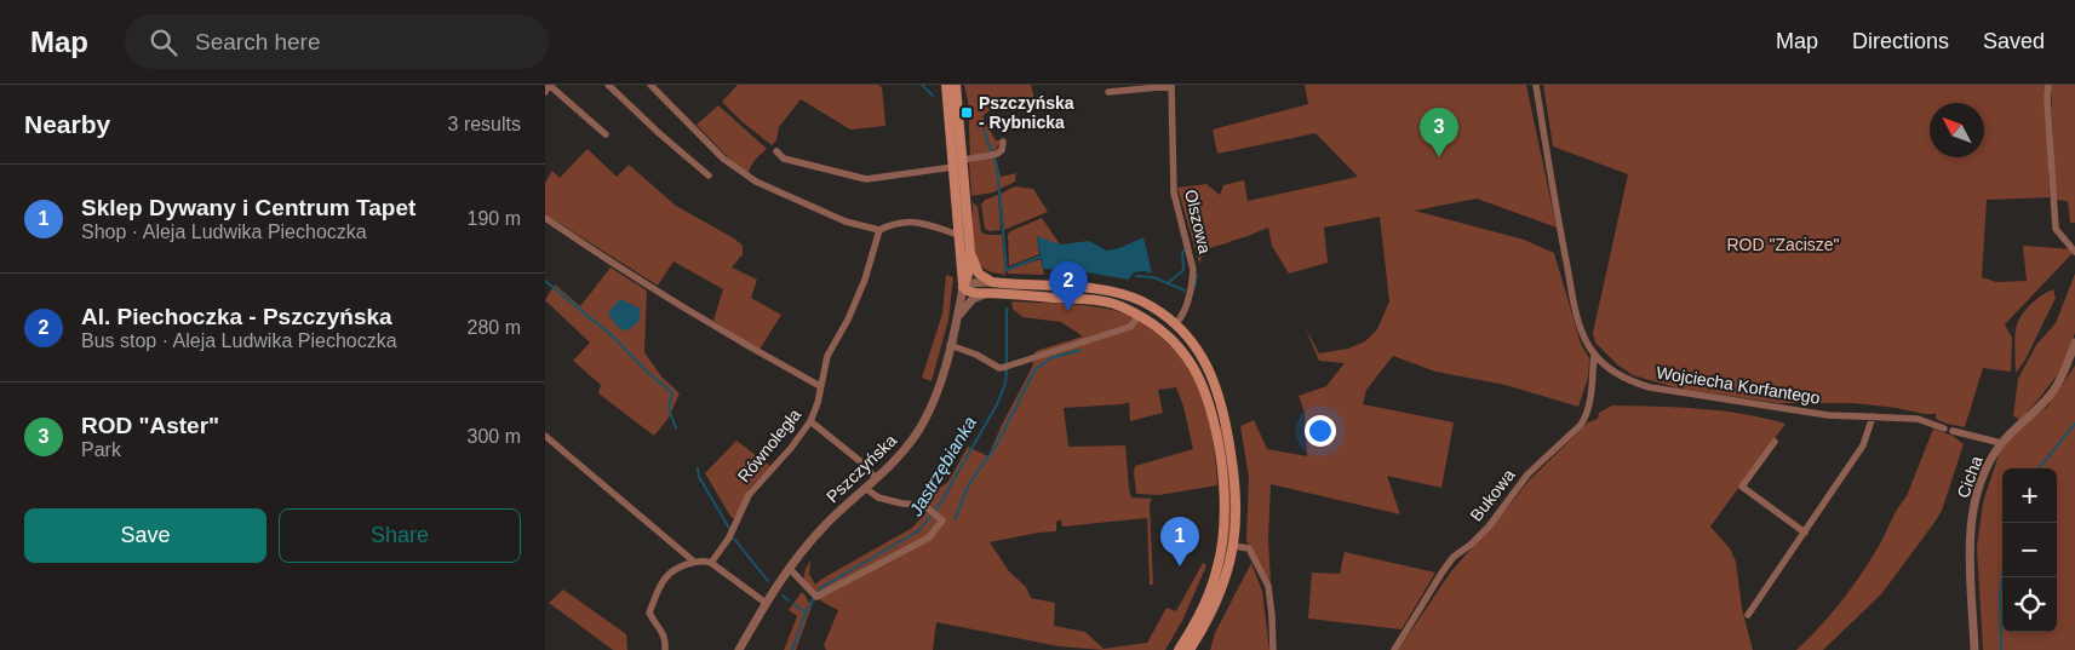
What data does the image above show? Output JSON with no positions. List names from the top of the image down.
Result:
{
  "streets": {
    "main road": ["Pszczyńska"],
    "street": [
      "Olszowa",
      "Wojciecha Korfantego",
      "Równoległa",
      "Cicha",
      "Bukowa"
    ]
  },
  "crossings": [
    ["Wojciecha Korfantego", "Bukowa"]
  ],
  "water": ["Jastrzębianka"],
  "parks": ["ROD \"Zacisze\""],
  "places": {
    "transit": ["Pszczyńska - Rybnicka"]
  },
  "north": "top left",
  "page": {
    "header": "Map",
    "search": "Search here",
    "nav": ["Map", "Directions", "Saved"],
    "heading": ["Nearby", "3 results"],
    "pins": ["3", "2", "1"],
    "list": [
      {
        "mark": "1",
        "name": "Sklep Dywany i Centrum Tapet",
        "note": "Shop · Aleja Ludwika Piechoczka",
        "value": "190 m"
      },
      {
        "mark": "2",
        "name": "Al. Piechoczka - Pszczyńska",
        "note": "Bus stop · Aleja Ludwika Piechoczka",
        "value": "280 m"
      },
      {
        "mark": "3",
        "name": "ROD \"Aster\"",
        "note": "Park",
        "value": "300 m"
      }
    ],
    "map_buttons": ["+", "−"],
    "buttons": ["Save", "Share"]
  }
}
